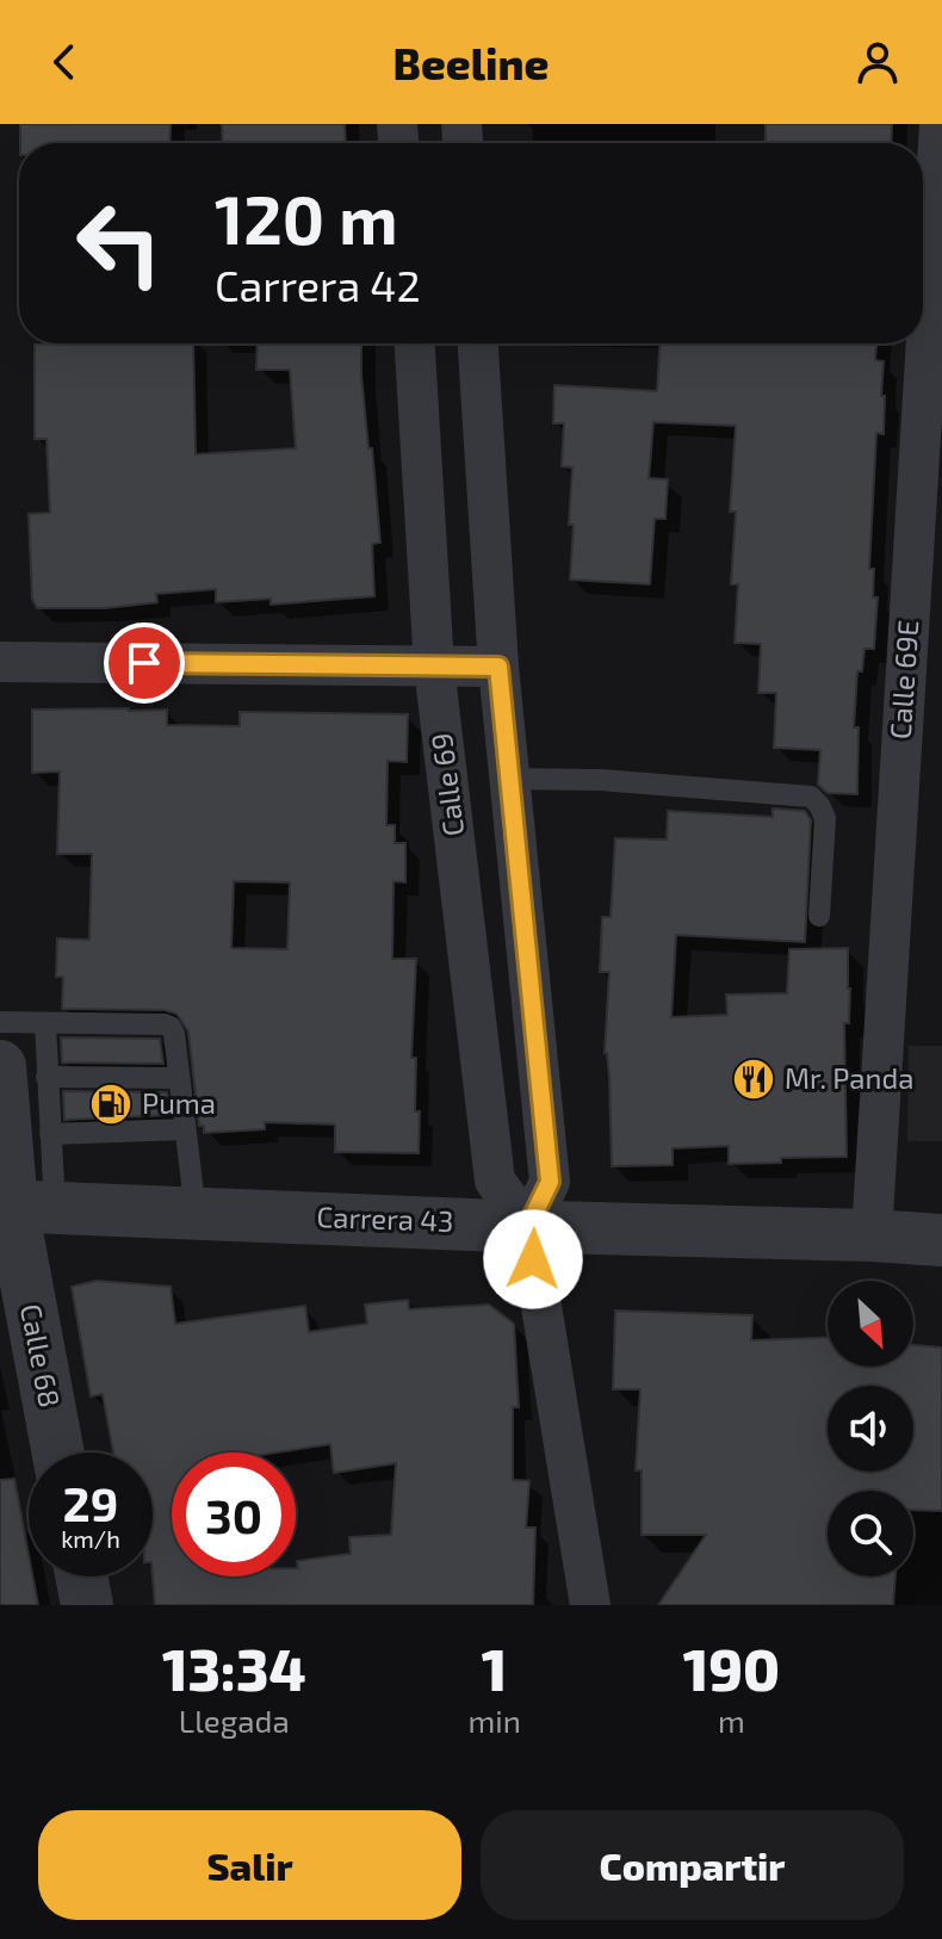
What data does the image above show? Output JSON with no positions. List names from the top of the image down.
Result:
{
  "streets": {
    "street": [
      "Calle 69E",
      "Calle 69",
      "Carrera 43",
      "Calle 68"
    ]
  },
  "crossings": [
    ["Calle 69E", "Carrera 43"],
    ["Calle 69", "Carrera 43"],
    ["Carrera 43", "Calle 68"]
  ],
  "places": {
    "restaurant": ["Mr. Panda"],
    "fuel station": ["Puma"]
  },
  "north": "bottom right",
  "page": {
    "header": "Beeline",
    "turn": ["120 m", "Carrera 42"],
    "speed": "29 km/h",
    "limit": "30",
    "eta": [
      "13:34",
      "Llegada",
      "1",
      "min",
      "190",
      "m"
    ],
    "buttons": ["Salir", "Compartir"]
  }
}
